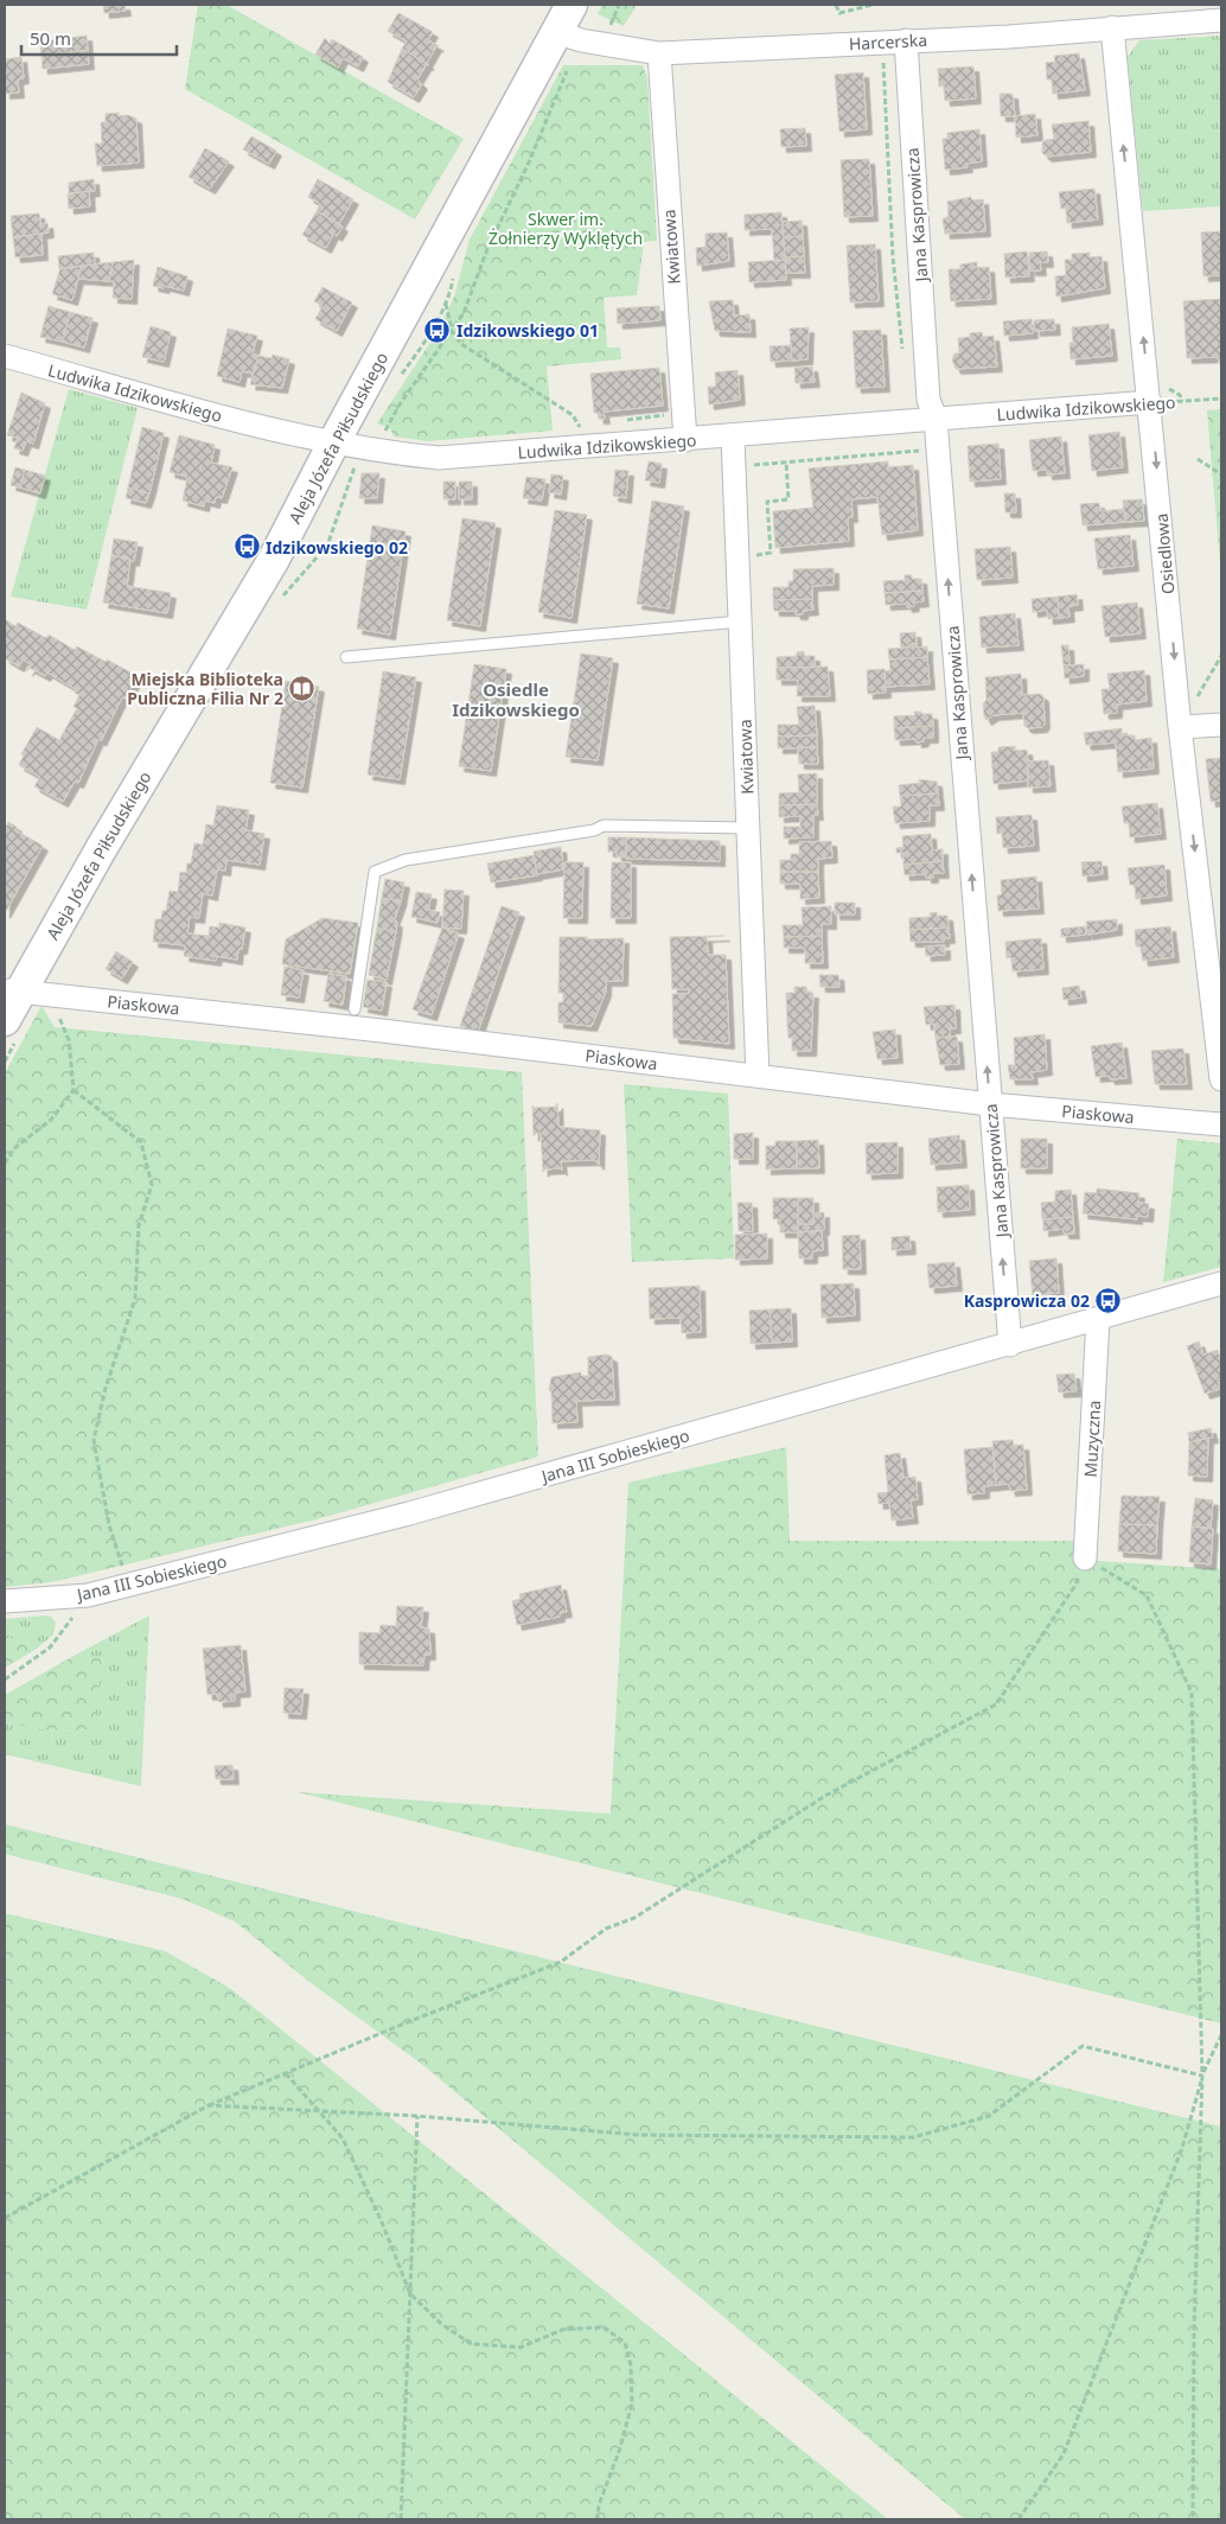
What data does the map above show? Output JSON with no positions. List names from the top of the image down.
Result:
{
  "streets": {
    "main road": ["Aleja Józefa Piłsudskiego"],
    "street": [
      "Harcerska",
      "Jana Kasprowicza",
      "Kwiatowa",
      "Ludwika Idzikowskiego",
      "Osiedlowa",
      "Piaskowa",
      "Muzyczna",
      "Jana III Sobieskiego"
    ]
  },
  "crossings": [
    ["Harcerska", "Jana Kasprowicza"],
    ["Harcerska", "Kwiatowa"],
    ["Harcerska", "Aleja Józefa Piłsudskiego"],
    ["Harcerska", "Osiedlowa"],
    ["Jana Kasprowicza", "Ludwika Idzikowskiego"],
    ["Jana Kasprowicza", "Piaskowa"],
    ["Jana Kasprowicza", "Jana III Sobieskiego"],
    ["Kwiatowa", "Ludwika Idzikowskiego"],
    ["Kwiatowa", "Piaskowa"],
    ["Ludwika Idzikowskiego", "Aleja Józefa Piłsudskiego"],
    ["Ludwika Idzikowskiego", "Osiedlowa"],
    ["Aleja Józefa Piłsudskiego", "Piaskowa"],
    ["Muzyczna", "Jana III Sobieskiego"]
  ],
  "one_way": ["Jana Kasprowicza"],
  "districts": ["Osiedle Idzikowskiego"],
  "parks": ["Skwer im. Żołnierzy Wyklętych"],
  "places": {
    "bus stop": ["Idzikowskiego 01", "Idzikowskiego 02", "Kasprowicza 02"],
    "library": ["Miejska Biblioteka Publiczna Filia Nr 2"]
  },
  "scale_bar": "50 m"
}
